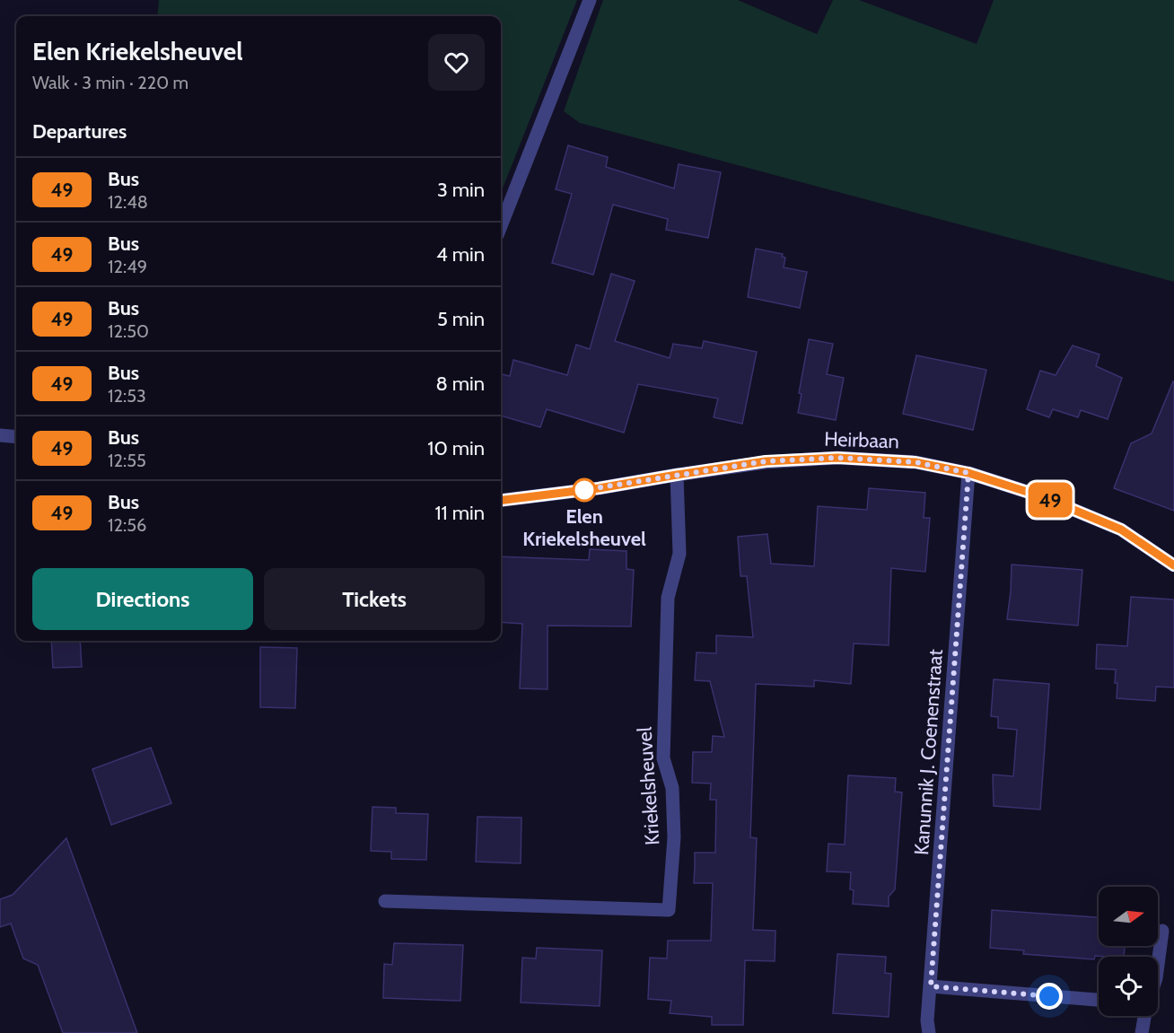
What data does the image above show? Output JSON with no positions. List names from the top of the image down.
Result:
{
  "streets": {
    "street": ["Heirbaan", "Kanunnik J. Coenenstraat", "Kriekelsheuvel"]
  },
  "crossings": [
    ["Heirbaan", "Kanunnik J. Coenenstraat"],
    ["Heirbaan", "Kriekelsheuvel"]
  ],
  "places": ["Elen Kriekelsheuvel"],
  "lines": ["bus line 49"],
  "north": "right",
  "page": {
    "on_map": "49",
    "heading": [
      ["Elen Kriekelsheuvel", "Walk · 3 min · 220 m"],
      "Departures"
    ],
    "list": [
      {
        "mark": "49",
        "name": "Bus",
        "note": "12:48",
        "value": "3 min"
      },
      {
        "mark": "49",
        "name": "Bus",
        "note": "12:49",
        "value": "4 min"
      },
      {
        "mark": "49",
        "name": "Bus",
        "note": "12:50",
        "value": "5 min"
      },
      {
        "mark": "49",
        "name": "Bus",
        "note": "12:53",
        "value": "8 min"
      },
      {
        "mark": "49",
        "name": "Bus",
        "note": "12:55",
        "value": "10 min"
      },
      {
        "mark": "49",
        "name": "Bus",
        "note": "12:56",
        "value": "11 min"
      }
    ],
    "buttons": ["Directions", "Tickets"]
  }
}
